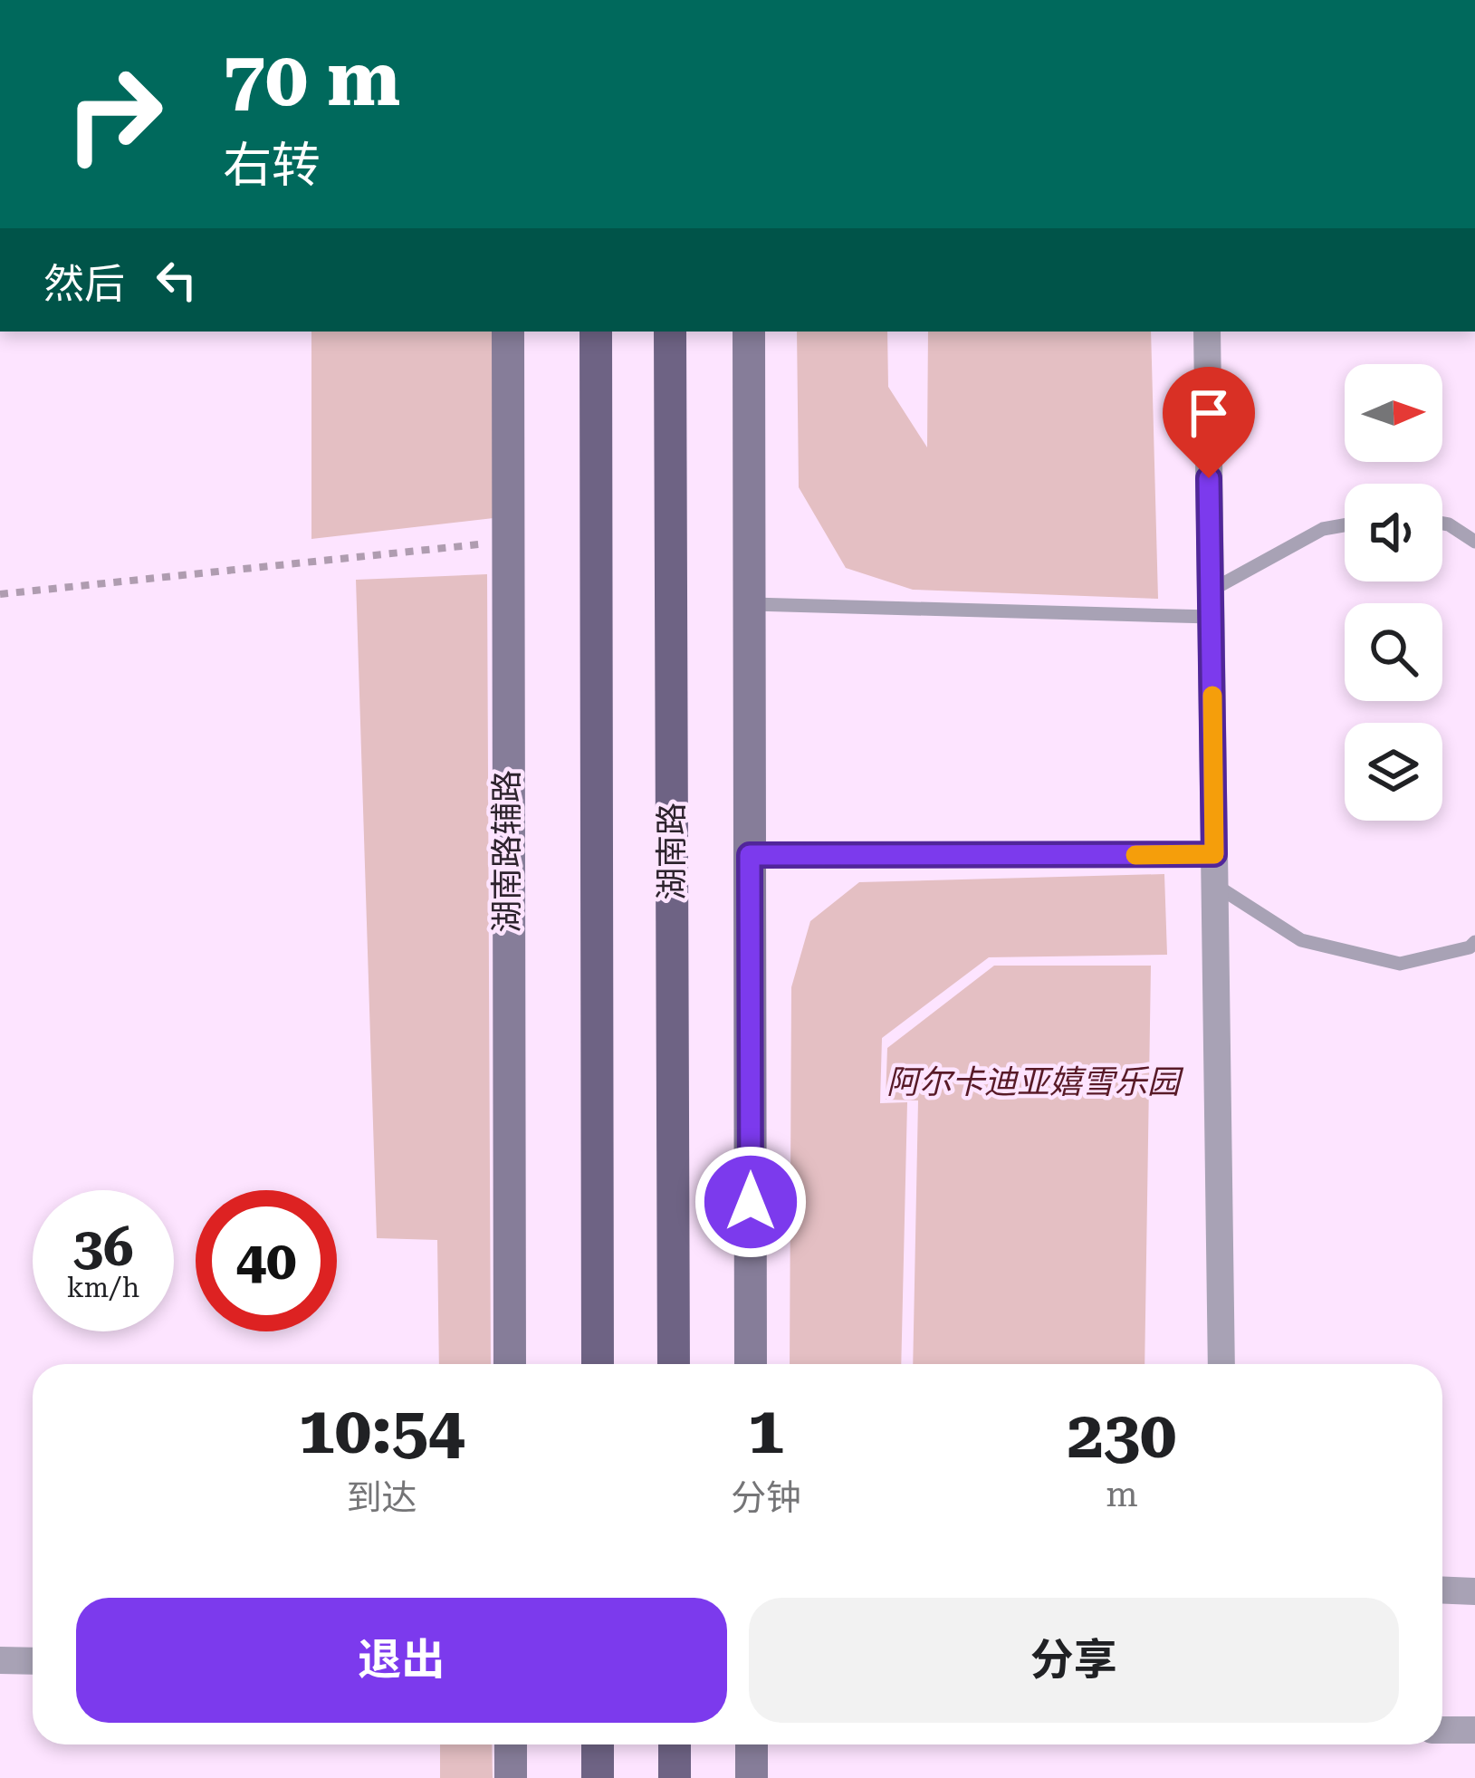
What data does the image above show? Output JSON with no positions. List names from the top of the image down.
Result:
{
  "streets": {
    "main road": ["湖南路"],
    "street": ["湖南路辅路"]
  },
  "parks": ["阿尔卡迪亚嬉雪乐园"],
  "north": "right",
  "page": {
    "turn": ["70 m", "右转"],
    "then": "然后",
    "speed": "36 km/h",
    "limit": "40",
    "eta": [
      "10:54",
      "到达",
      "1",
      "分钟",
      "230",
      "m"
    ],
    "buttons": ["退出", "分享"]
  }
}
